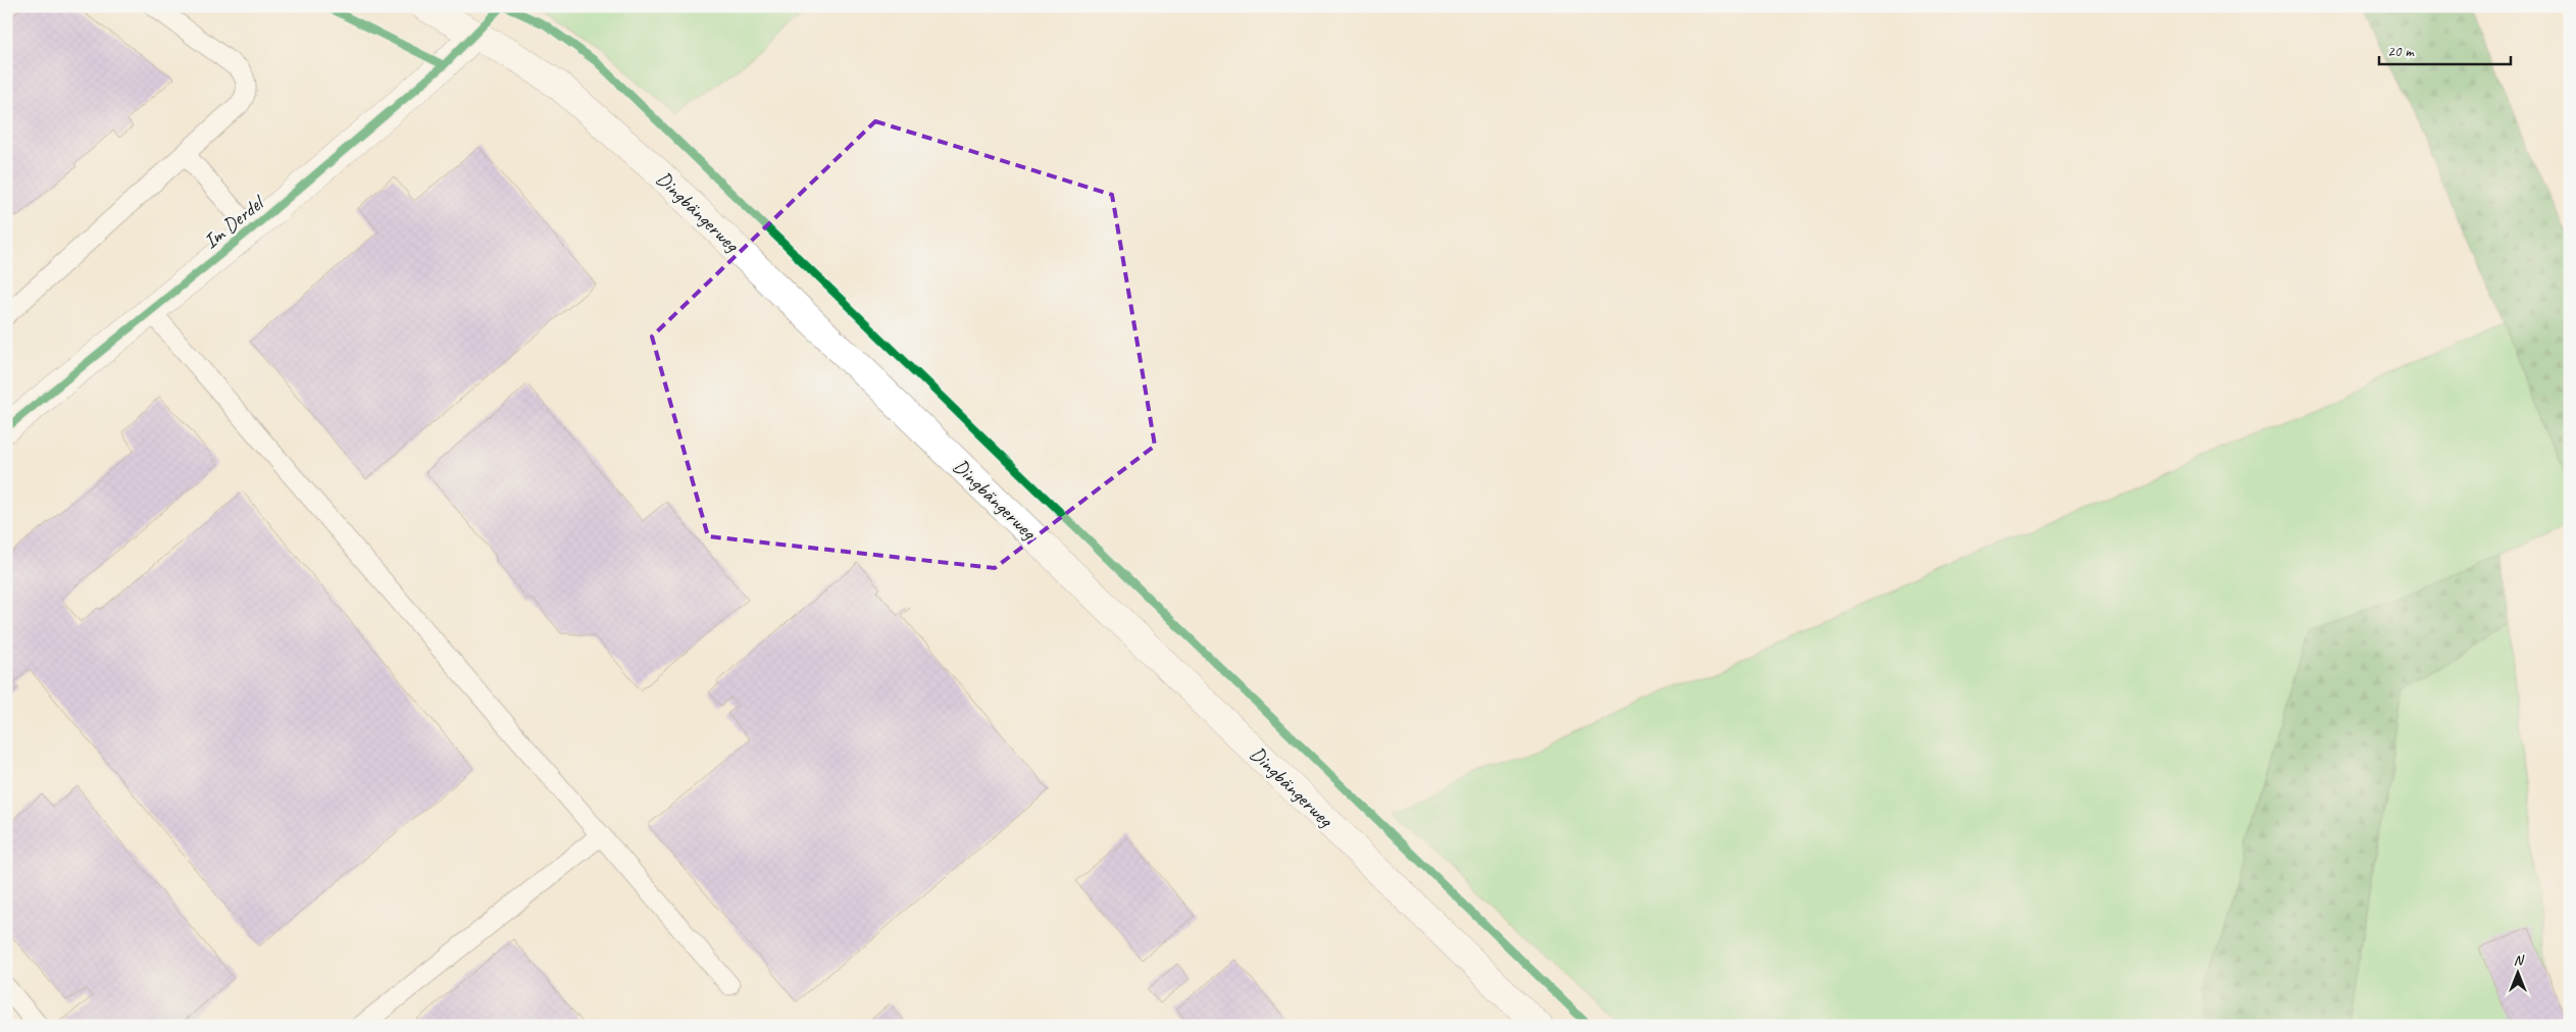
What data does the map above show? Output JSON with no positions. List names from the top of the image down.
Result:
{
  "streets": {
    "main road": ["Dingbängerweg", "Im Derdel"]
  },
  "crossings": [
    ["Dingbängerweg", "Im Derdel"]
  ],
  "scale_bar": "20 m",
  "north": "top"
}
